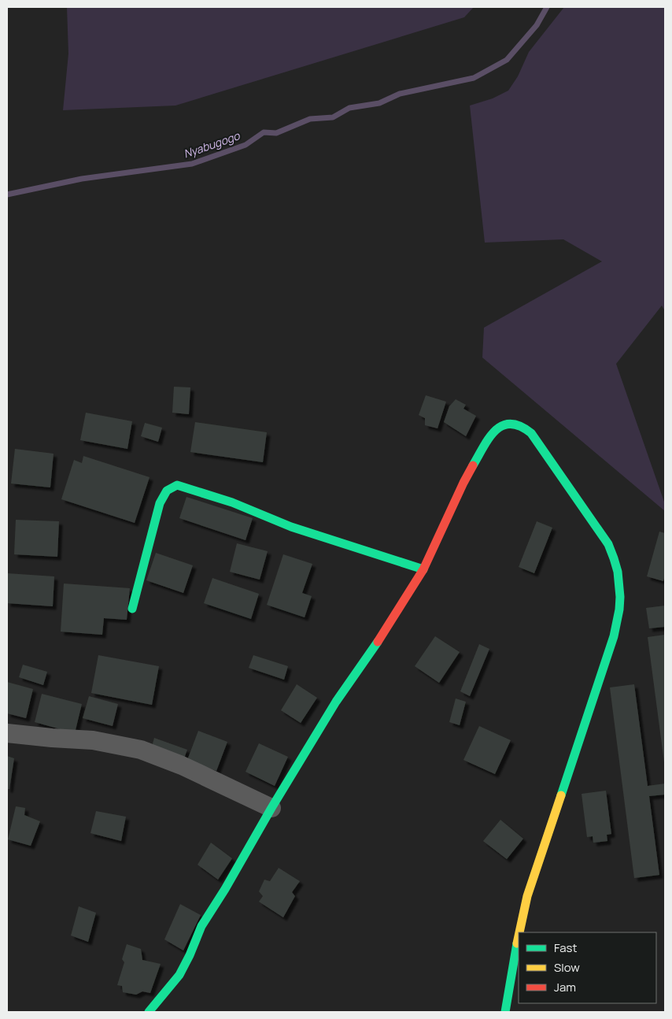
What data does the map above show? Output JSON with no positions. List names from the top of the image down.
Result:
{
  "water": ["Nyabugogo"],
  "legend": ["Fast", "Slow", "Jam"]
}
